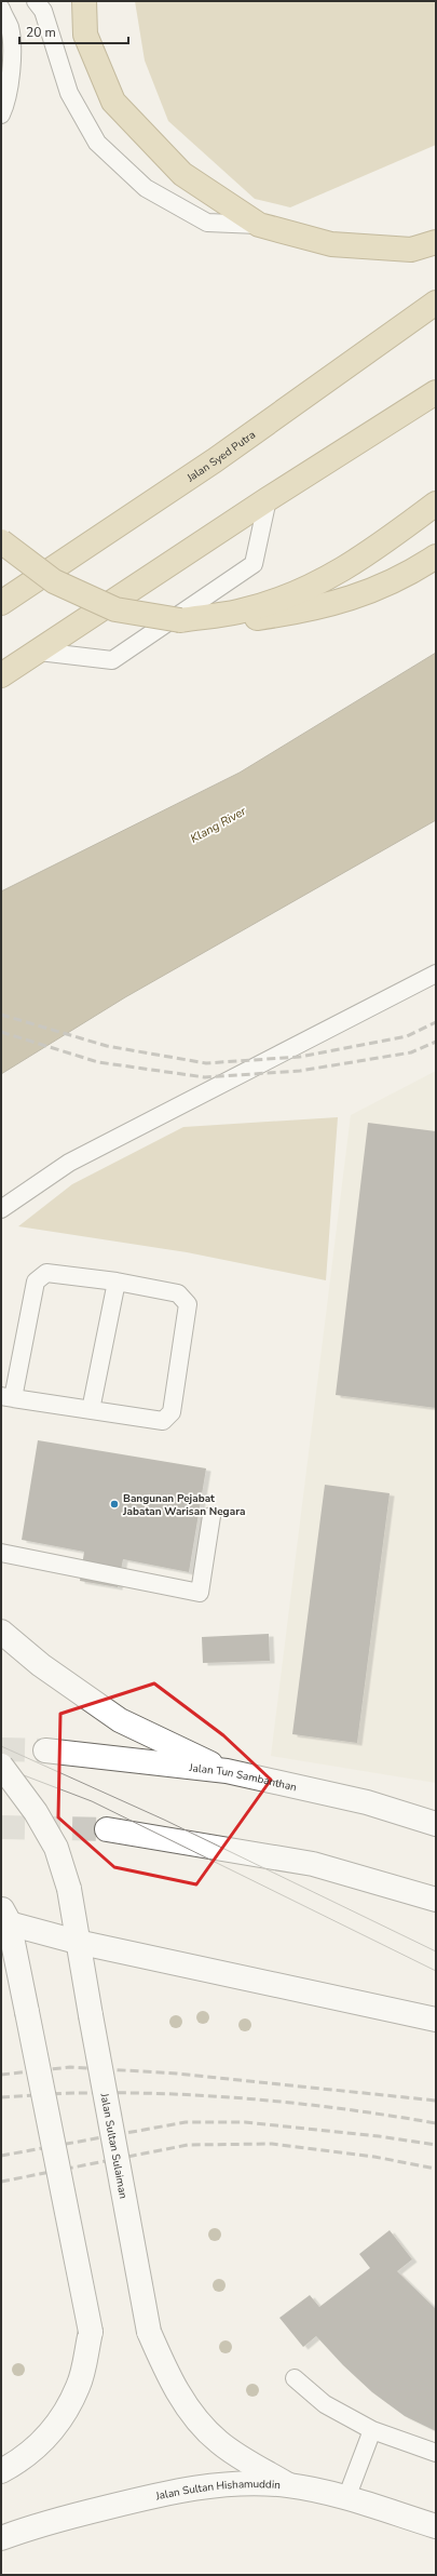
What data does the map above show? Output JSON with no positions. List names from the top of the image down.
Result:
{
  "streets": {
    "main road": [
      "Jalan Syed Putra",
      "Jalan Tun Sambanthan",
      "Jalan Sultan Sulaiman",
      "Jalan Sultan Hishamuddin"
    ]
  },
  "crossings": [
    ["Jalan Sultan Sulaiman", "Jalan Sultan Hishamuddin"]
  ],
  "water": ["Klang River"],
  "places": ["Bangunan Pejabat Jabatan Warisan Negara"],
  "scale_bar": "20 m"
}
